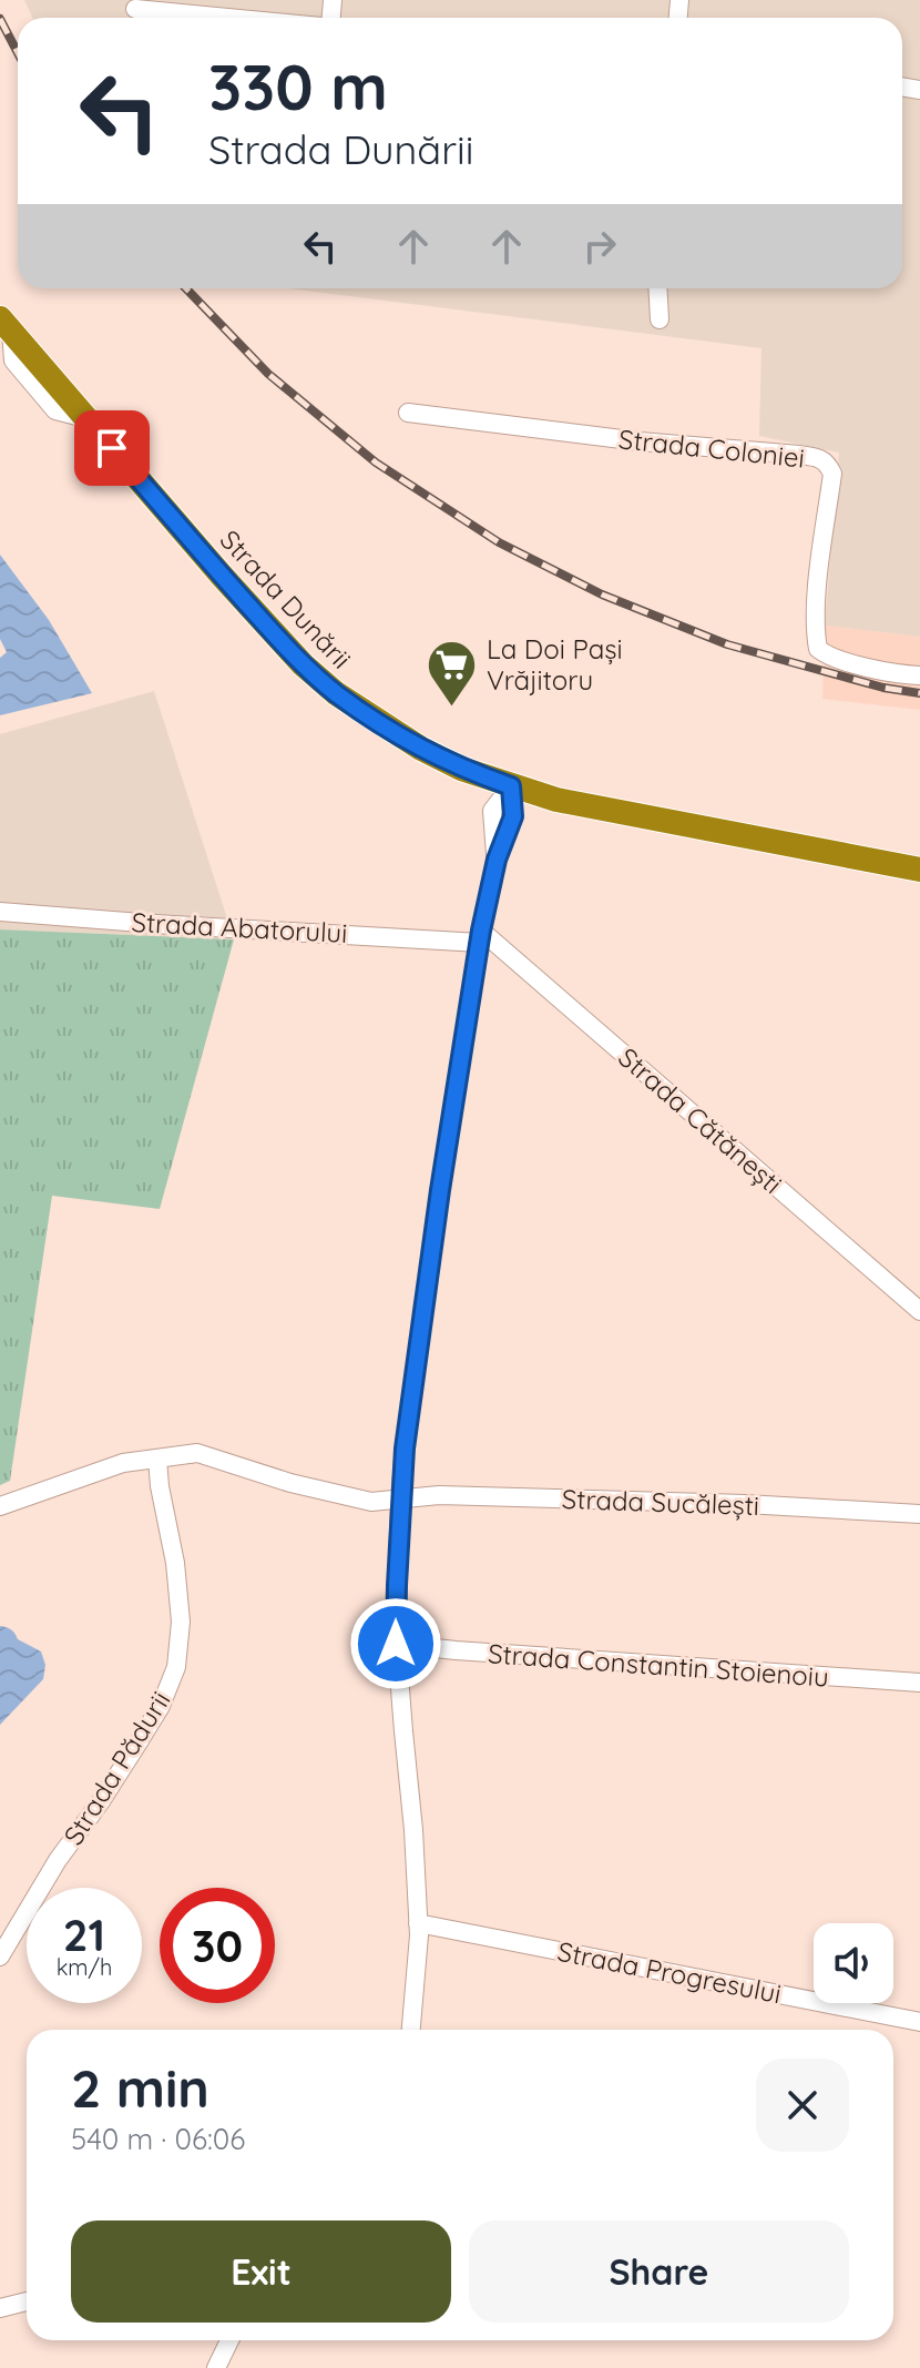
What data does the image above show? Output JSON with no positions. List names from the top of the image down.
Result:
{
  "streets": {
    "highway": ["Strada Dunării"],
    "street": [
      "Strada Coloniei",
      "Strada Abatorului",
      "Strada Cătănești",
      "Strada Sucălești",
      "Strada Constantin Stoienoiu",
      "Strada Pădurii",
      "Strada Progresului"
    ]
  },
  "crossings": [
    ["Strada Abatorului", "Strada Cătănești"],
    ["Strada Sucălești", "Strada Pădurii"]
  ],
  "places": {
    "supermarket": ["La Doi Pași Vrăjitoru"]
  },
  "page": {
    "turn": ["330 m", "Strada Dunării"],
    "speed": "21 km/h",
    "limit": "30",
    "heading": ["2 min", "540 m · 06:06"],
    "buttons": ["Exit", "Share"]
  }
}
